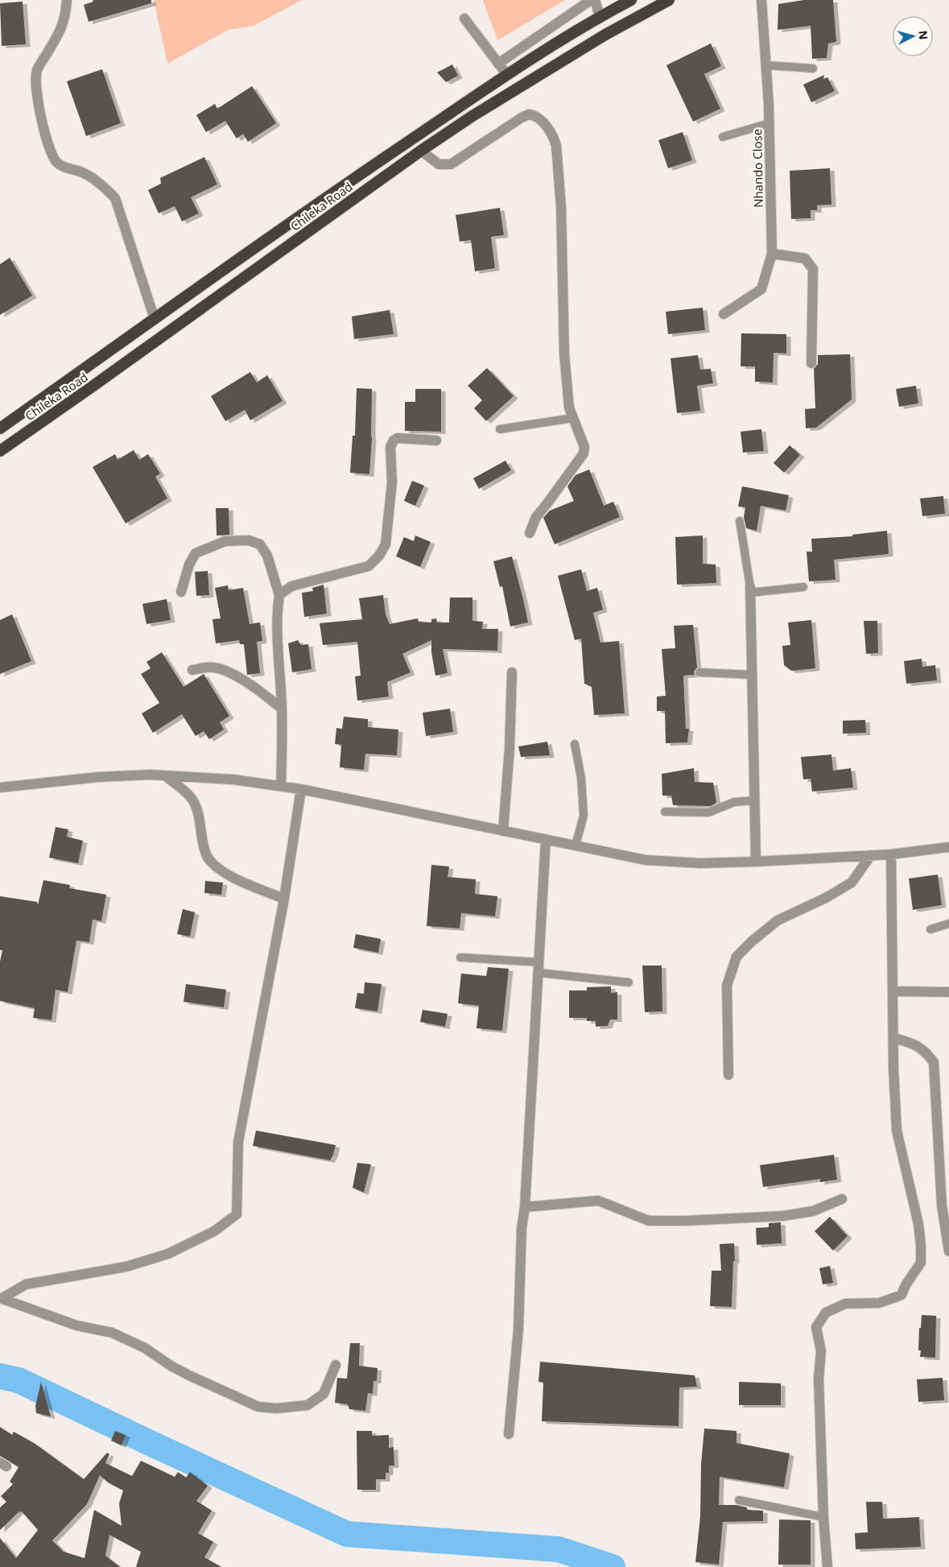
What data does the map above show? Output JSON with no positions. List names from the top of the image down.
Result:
{
  "streets": {
    "highway": ["Chileka Road"],
    "street": ["Nhando Close"]
  },
  "north": "right"
}
